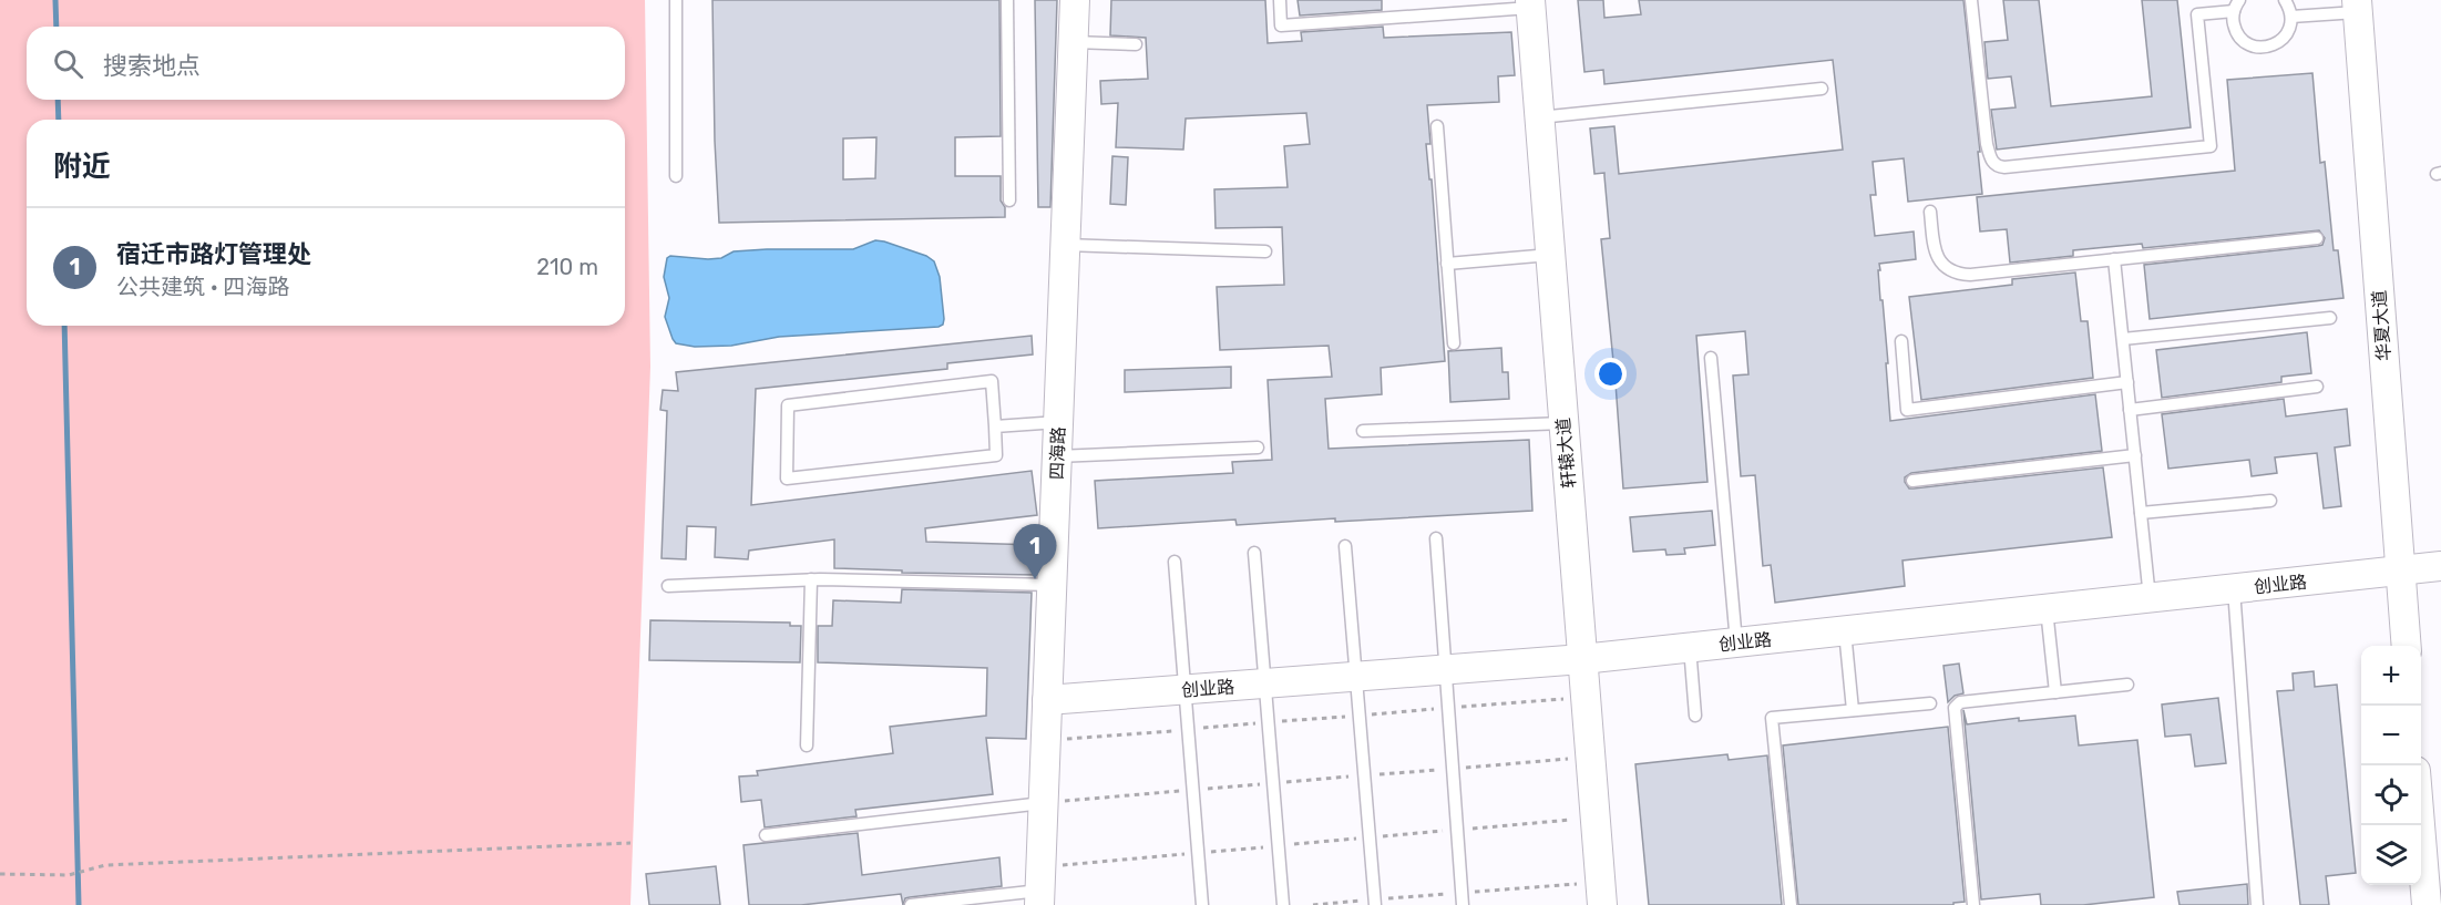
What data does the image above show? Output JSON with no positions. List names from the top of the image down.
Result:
{
  "streets": {
    "street": [
      "华夏大道",
      "四海路",
      "轩辕大道",
      "创业路"
    ]
  },
  "crossings": [
    ["华夏大道", "创业路"],
    ["四海路", "创业路"],
    ["轩辕大道", "创业路"]
  ],
  "page": {
    "search": "搜索地点",
    "heading": "附近",
    "list": [
      {
        "mark": "1",
        "name": "宿迁市路灯管理处",
        "note": "公共建筑 · 四海路",
        "value": "210 m"
      }
    ],
    "pins": "1",
    "map_buttons": ["+", "−"]
  }
}
